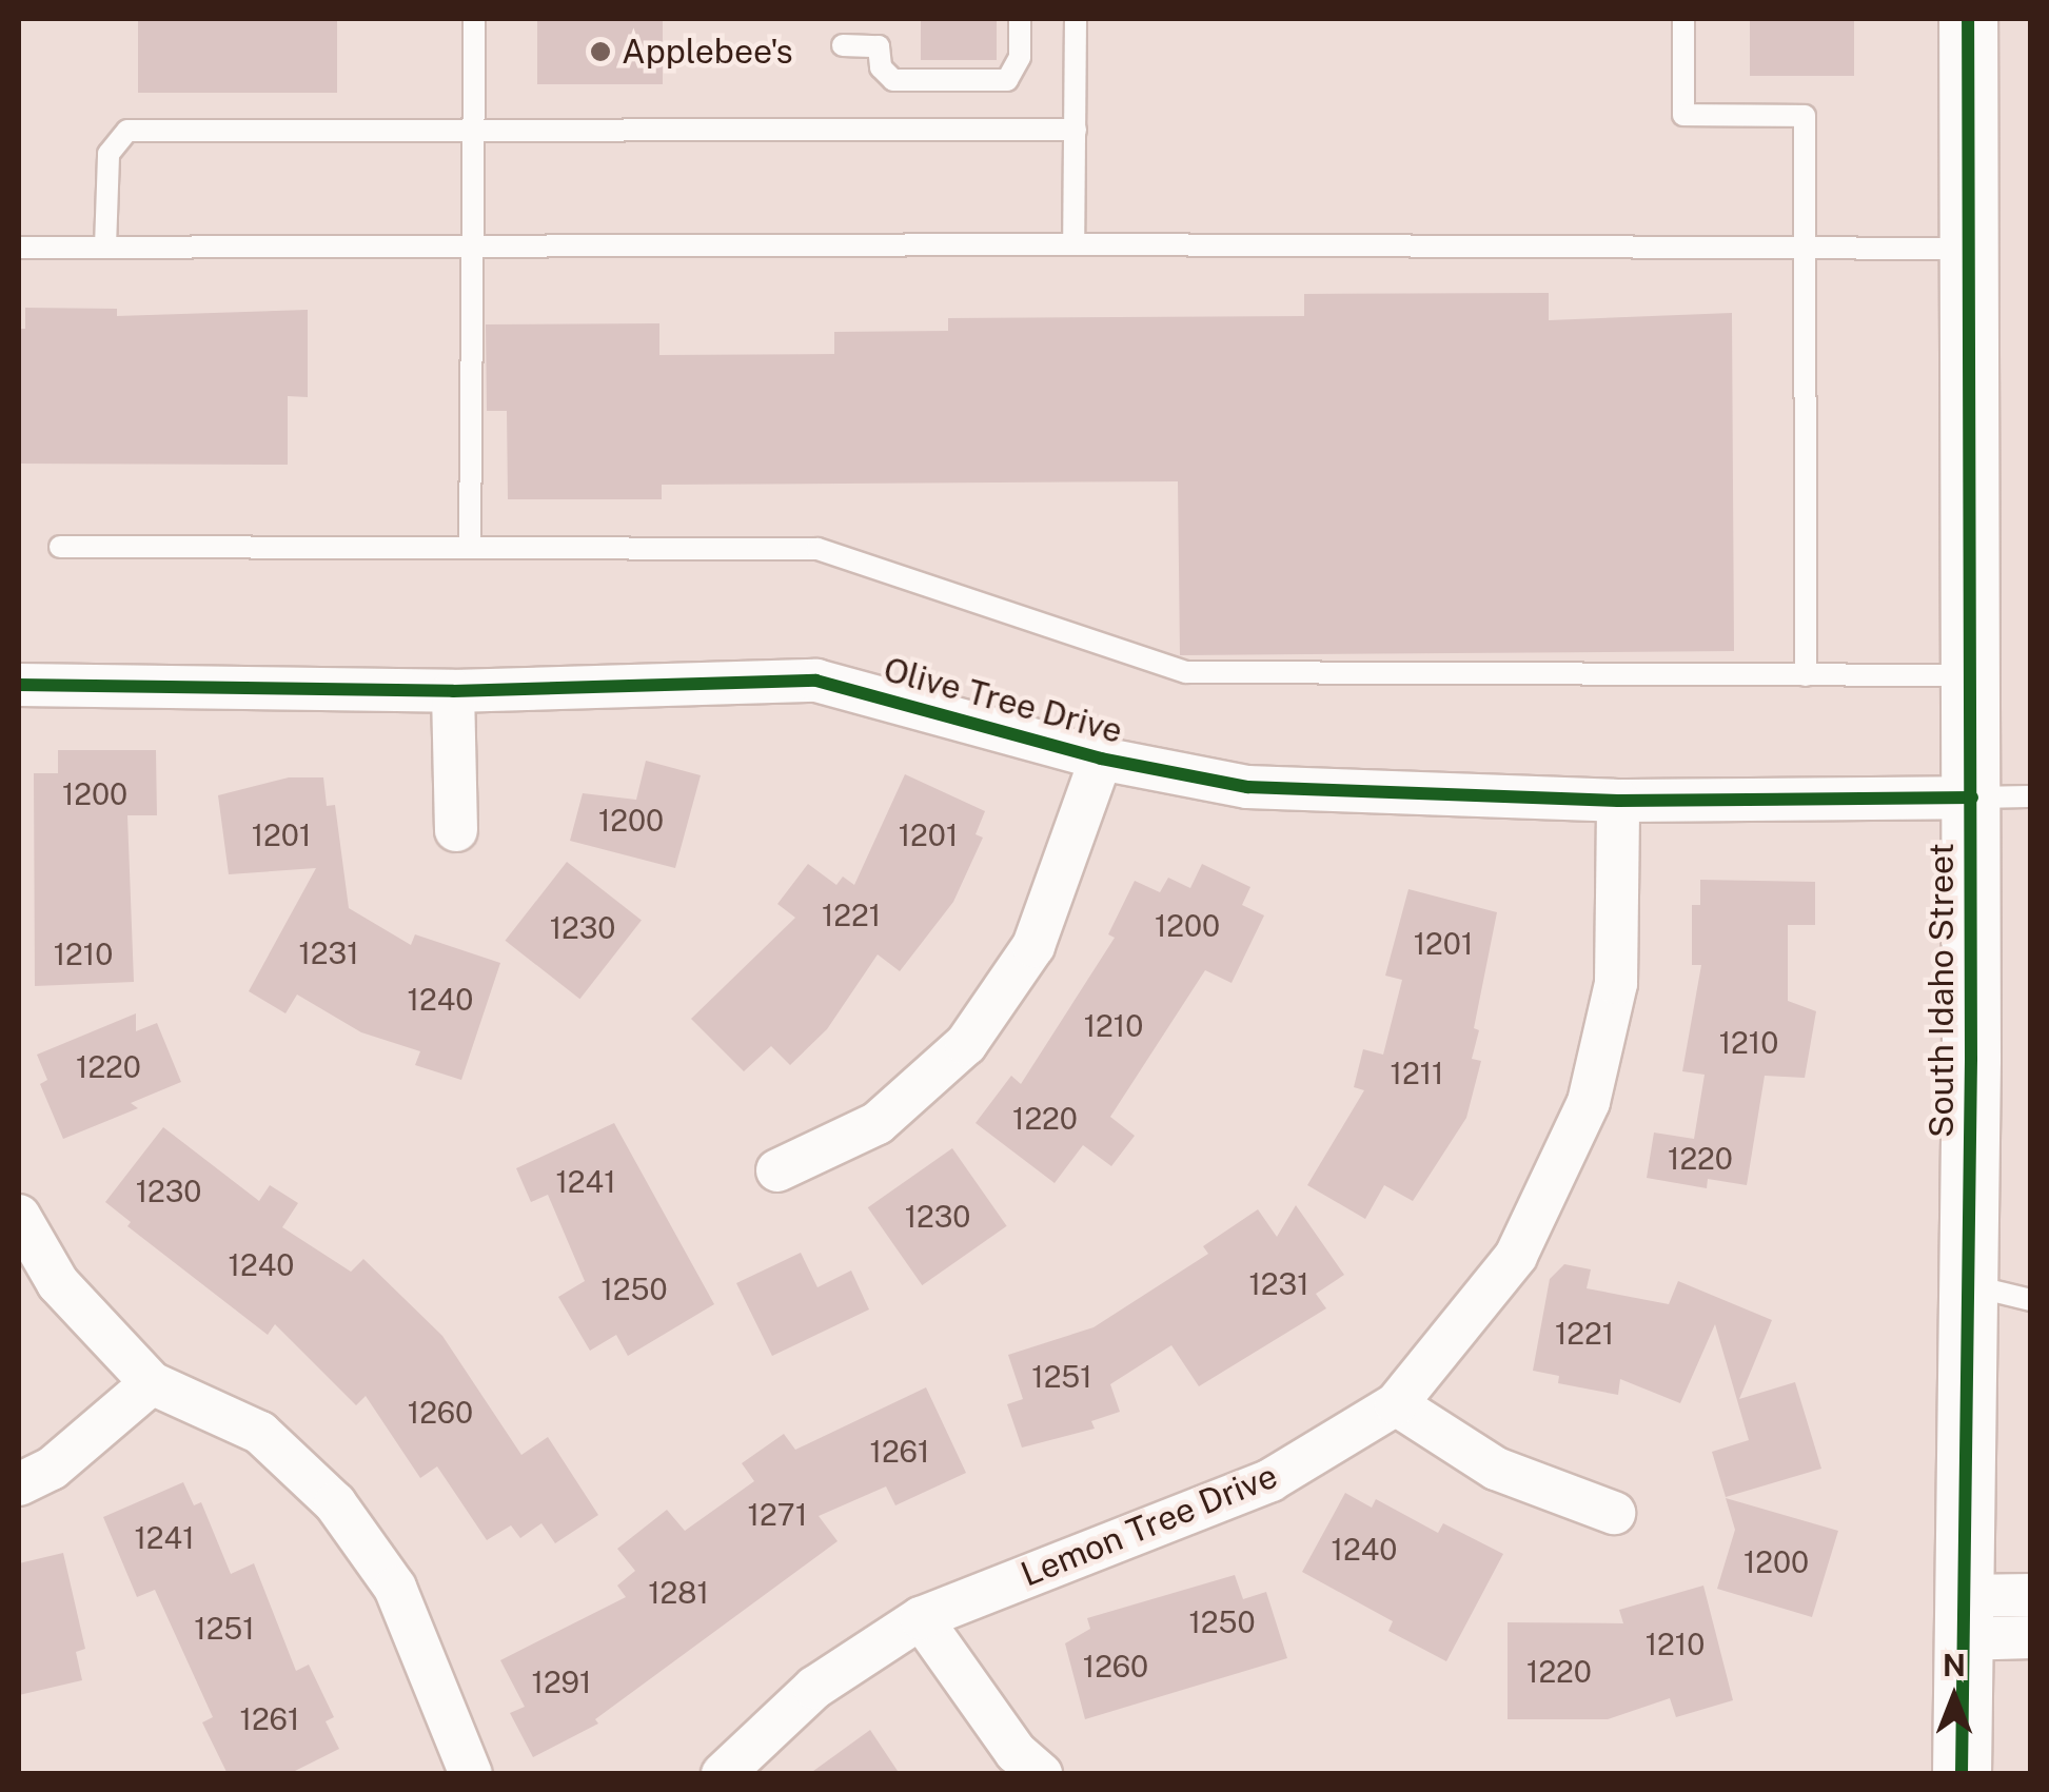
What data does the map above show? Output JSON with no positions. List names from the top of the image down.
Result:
{
  "streets": {
    "main road": ["South Idaho Street"],
    "street": ["Olive Tree Drive", "Lemon Tree Drive"]
  },
  "crossings": [
    ["Olive Tree Drive", "South Idaho Street"],
    ["Olive Tree Drive", "Lemon Tree Drive"]
  ],
  "places": ["Applebee's"],
  "house_numbers": [
    "1200",
    "1200",
    "1201",
    "1201",
    "1221",
    "1200",
    "1230",
    "1201",
    "1231",
    "1210",
    "1240",
    "1210",
    "1210",
    "1220",
    "1211",
    "1220",
    "1220",
    "1241",
    "1230",
    "1230",
    "1240",
    "1231",
    "1250",
    "1221",
    "1251",
    "1260",
    "1261",
    "1271",
    "1241",
    "1240",
    "1200",
    "1281",
    "1250",
    "1251",
    "1210",
    "1260",
    "1220",
    "1291",
    "1261"
  ],
  "north": "top"
}
